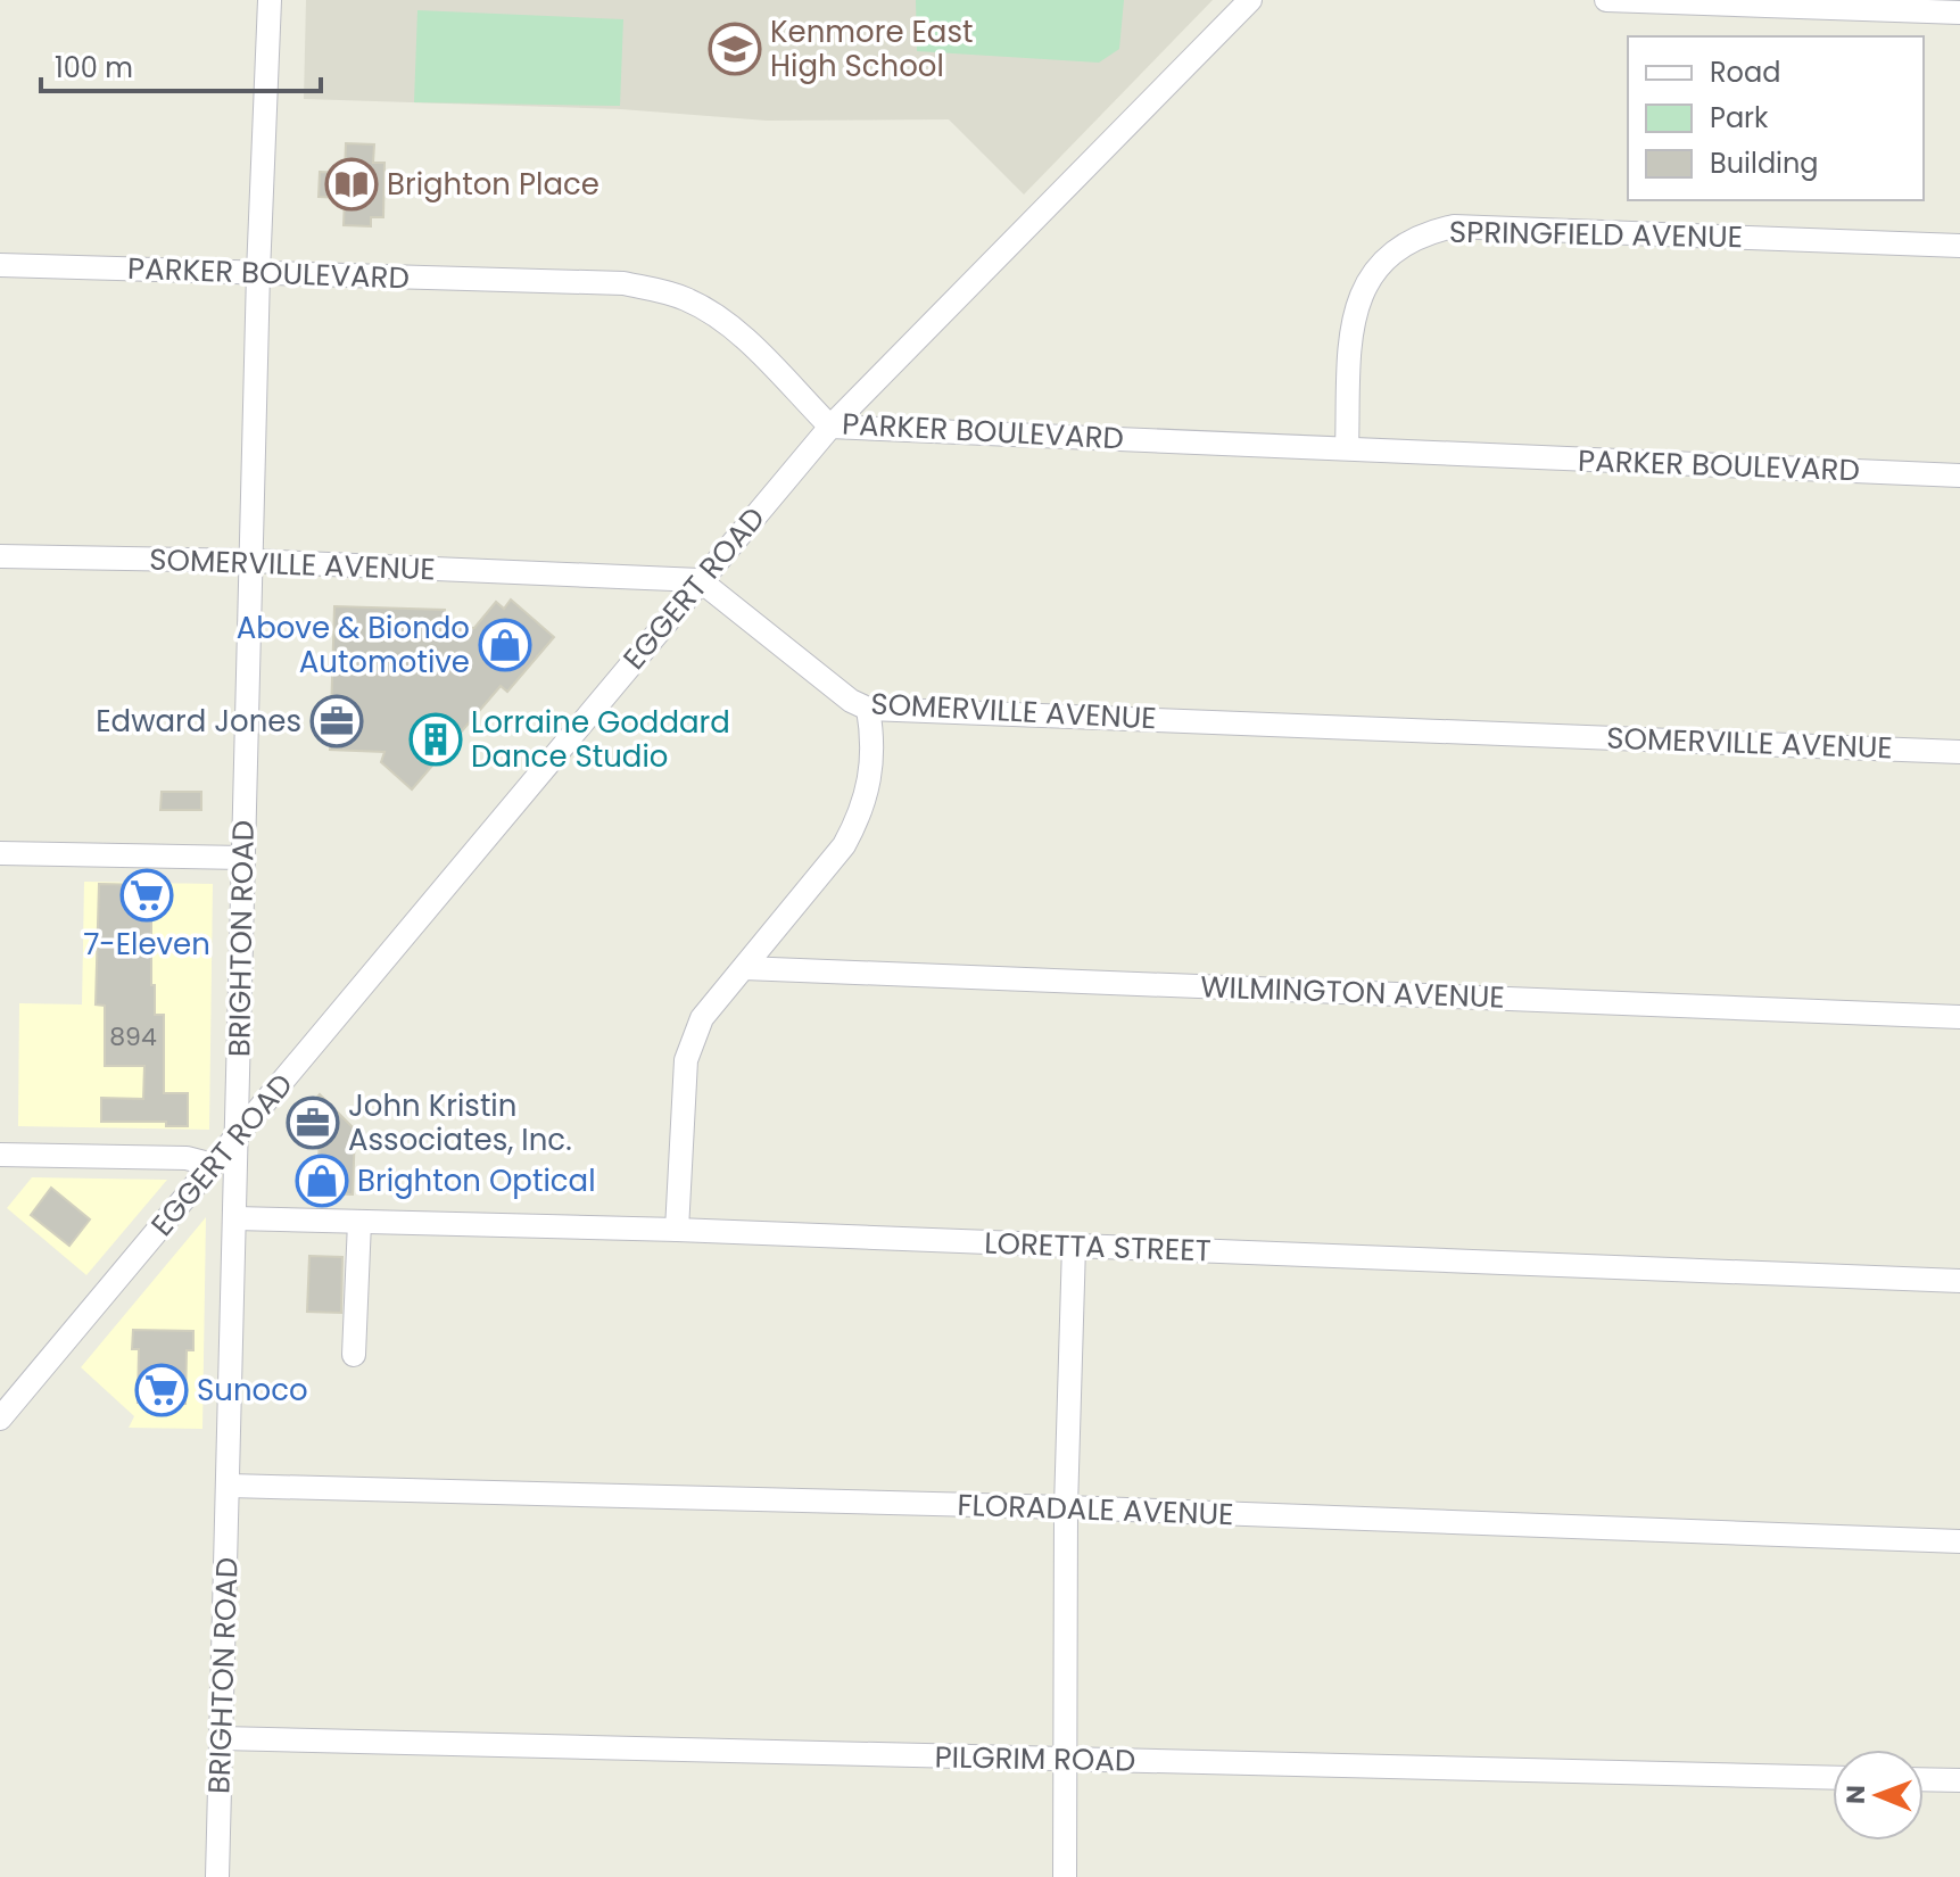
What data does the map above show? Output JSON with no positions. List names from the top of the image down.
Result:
{
  "streets": {
    "street": [
      "SPRINGFIELD AVENUE",
      "PARKER BOULEVARD",
      "SOMERVILLE AVENUE",
      "EGGERT ROAD",
      "BRIGHTON ROAD",
      "WILMINGTON AVENUE",
      "LORETTA STREET",
      "FLORADALE AVENUE",
      "PILGRIM ROAD"
    ]
  },
  "crossings": [
    ["SPRINGFIELD AVENUE", "PARKER BOULEVARD"],
    ["PARKER BOULEVARD", "EGGERT ROAD"],
    ["PARKER BOULEVARD", "BRIGHTON ROAD"],
    ["SOMERVILLE AVENUE", "EGGERT ROAD"],
    ["SOMERVILLE AVENUE", "BRIGHTON ROAD"],
    ["EGGERT ROAD", "BRIGHTON ROAD"],
    ["BRIGHTON ROAD", "LORETTA STREET"],
    ["BRIGHTON ROAD", "FLORADALE AVENUE"],
    ["BRIGHTON ROAD", "PILGRIM ROAD"]
  ],
  "places": {
    "school or university": ["Kenmore East High School"],
    "library": ["Brighton Place"],
    "shop": ["Above & Biondo Automotive", "Brighton Optical"],
    "office": ["Edward Jones", "John Kristin Associates, Inc."],
    "building": ["Lorraine Goddard Dance Studio"],
    "supermarket": ["7-Eleven", "Sunoco"]
  },
  "house_numbers": ["894"],
  "legend": ["Road", "Park", "Building"],
  "scale_bar": "100 m",
  "north": "left"
}
